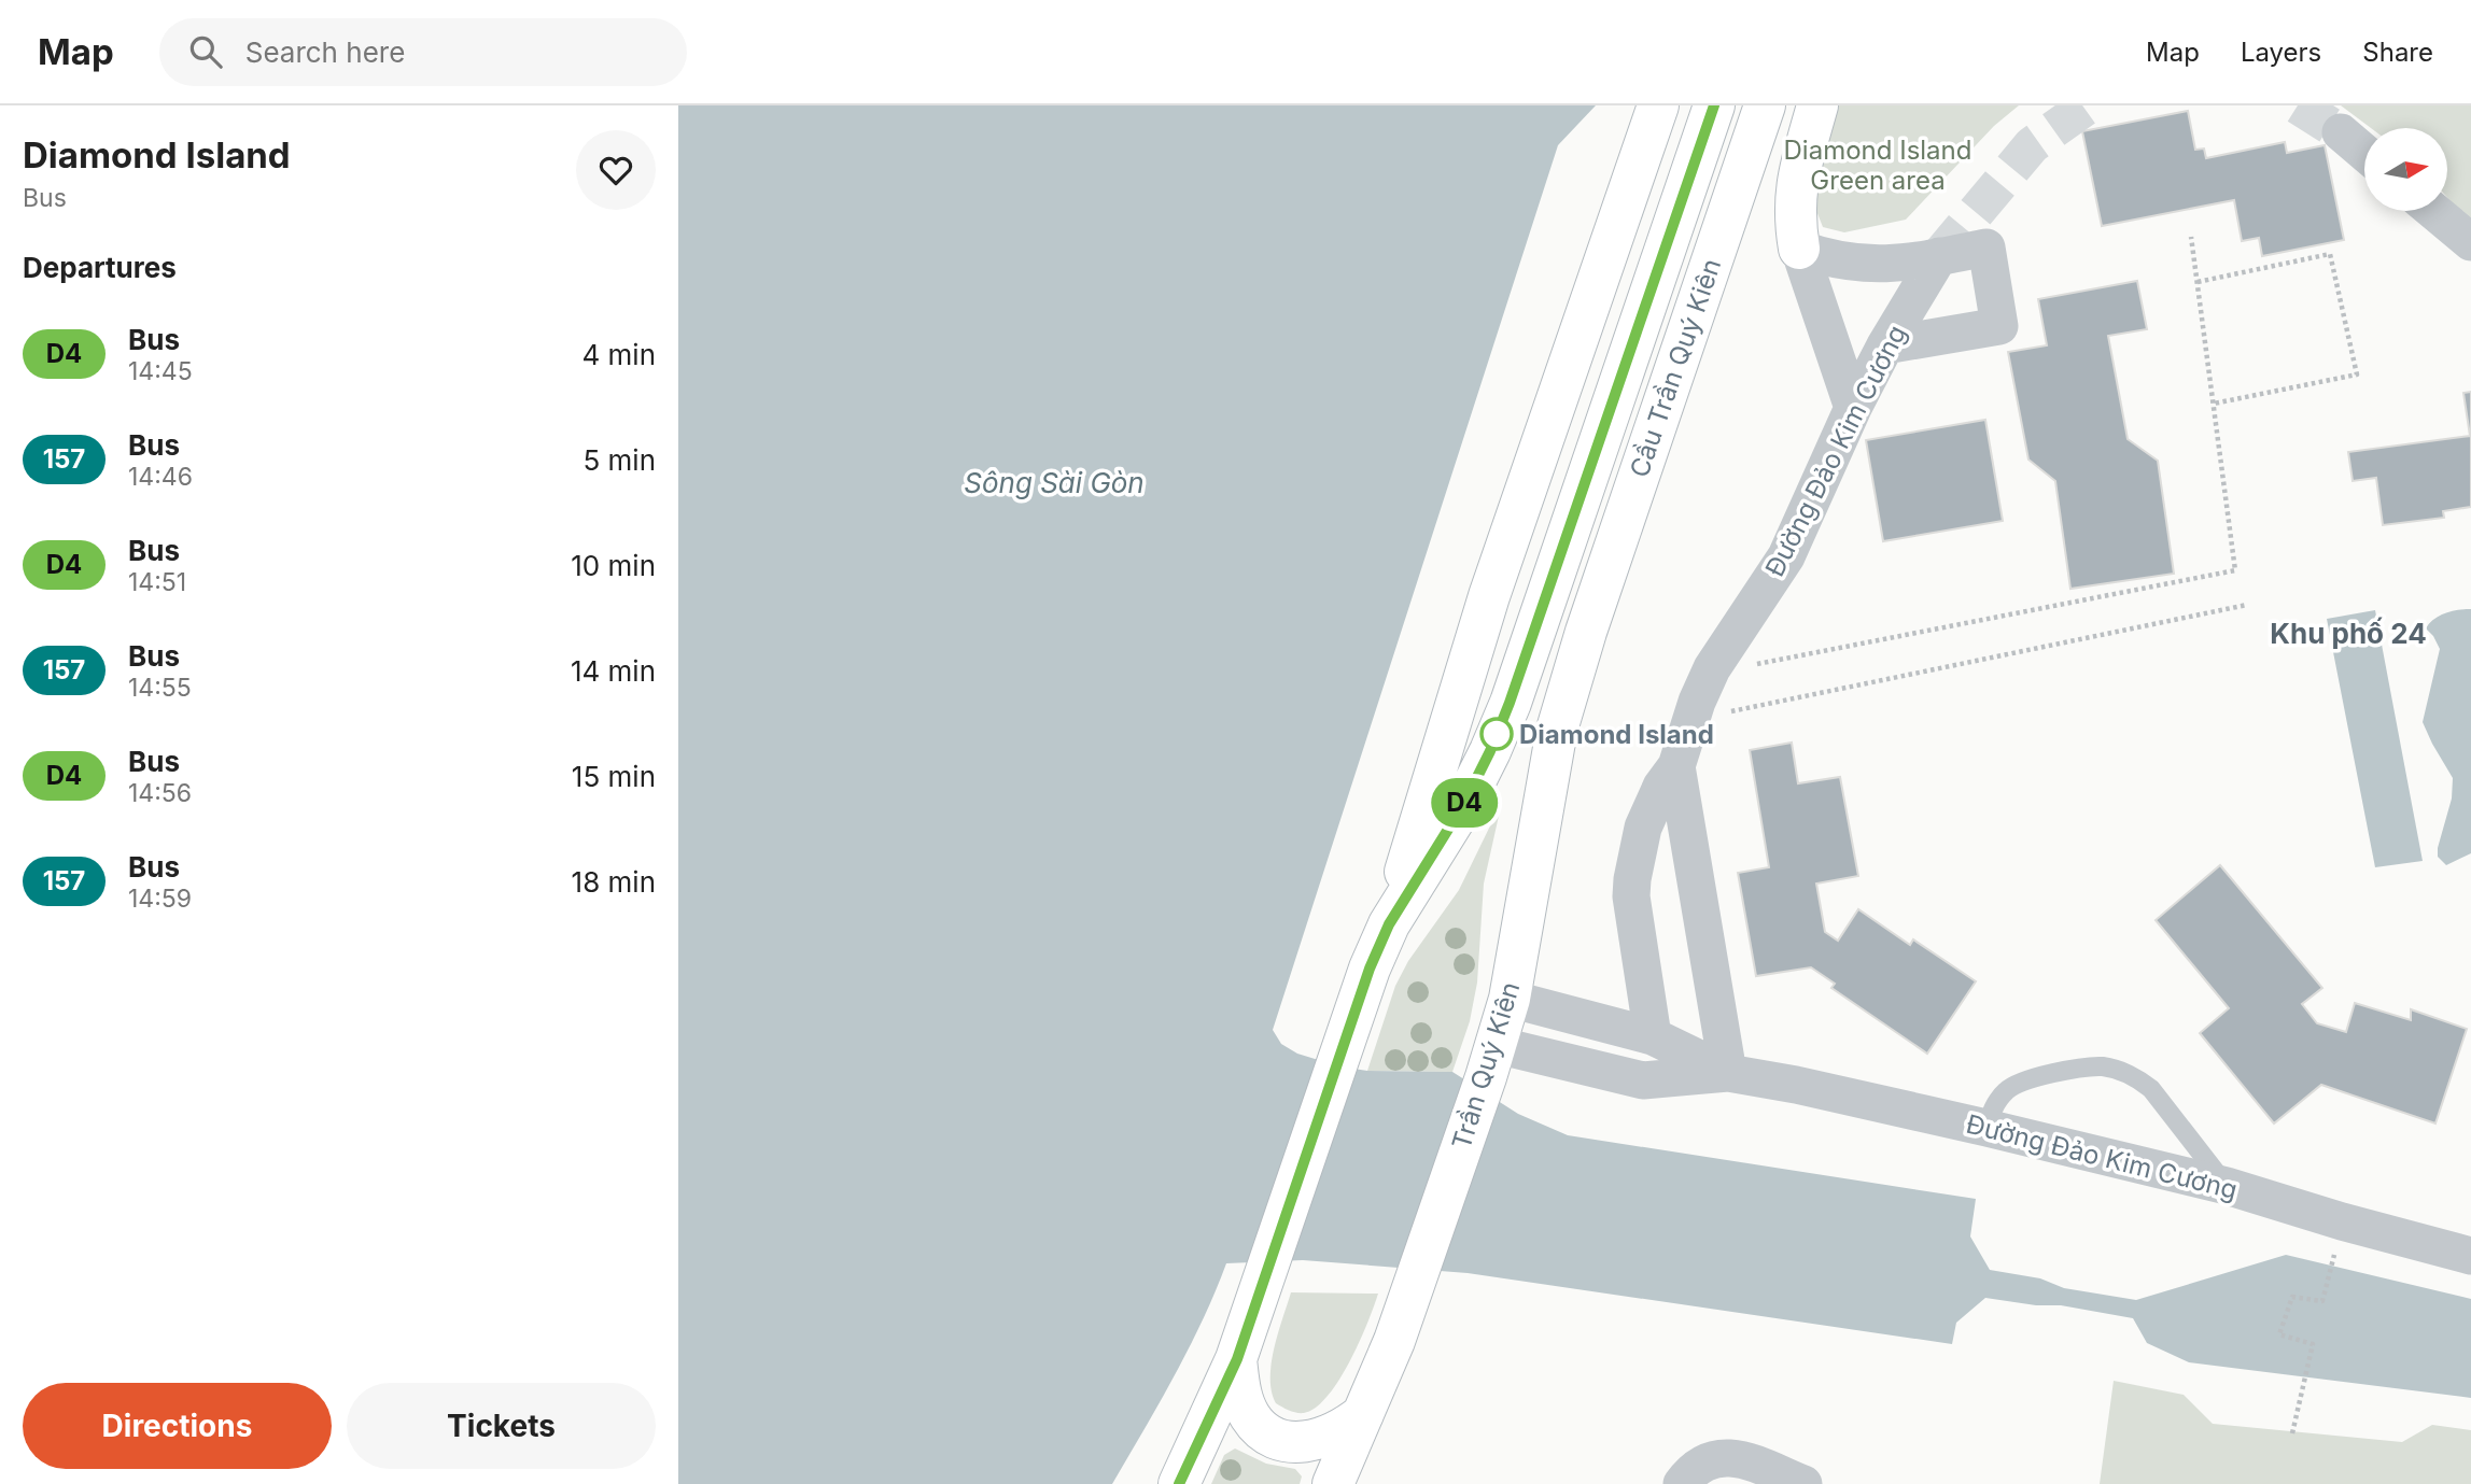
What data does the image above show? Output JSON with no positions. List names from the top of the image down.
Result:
{
  "streets": {
    "street": ["Cầu Trần Quý Kiên", "Đường Đảo Kim Cương", "Trần Quý Kiên"]
  },
  "crossings": [
    ["Cầu Trần Quý Kiên", "Trần Quý Kiên"],
    ["Đường Đảo Kim Cương", "Trần Quý Kiên"]
  ],
  "districts": ["Khu phố 24"],
  "water": ["Sông Sài Gòn"],
  "parks": ["Diamond Island Green area"],
  "places": ["Diamond Island"],
  "lines": ["bus line D4"],
  "north": "right",
  "page": {
    "header": "Map",
    "search": "Search here",
    "nav": ["Map", "Layers", "Share"],
    "heading": [
      ["Diamond Island", "Bus"],
      "Departures"
    ],
    "on_map": "D4",
    "list": [
      {
        "mark": "D4",
        "name": "Bus",
        "note": "14:45",
        "value": "4 min"
      },
      {
        "mark": "157",
        "name": "Bus",
        "note": "14:46",
        "value": "5 min"
      },
      {
        "mark": "D4",
        "name": "Bus",
        "note": "14:51",
        "value": "10 min"
      },
      {
        "mark": "157",
        "name": "Bus",
        "note": "14:55",
        "value": "14 min"
      },
      {
        "mark": "D4",
        "name": "Bus",
        "note": "14:56",
        "value": "15 min"
      },
      {
        "mark": "157",
        "name": "Bus",
        "note": "14:59",
        "value": "18 min"
      }
    ],
    "buttons": ["Directions", "Tickets"]
  }
}
